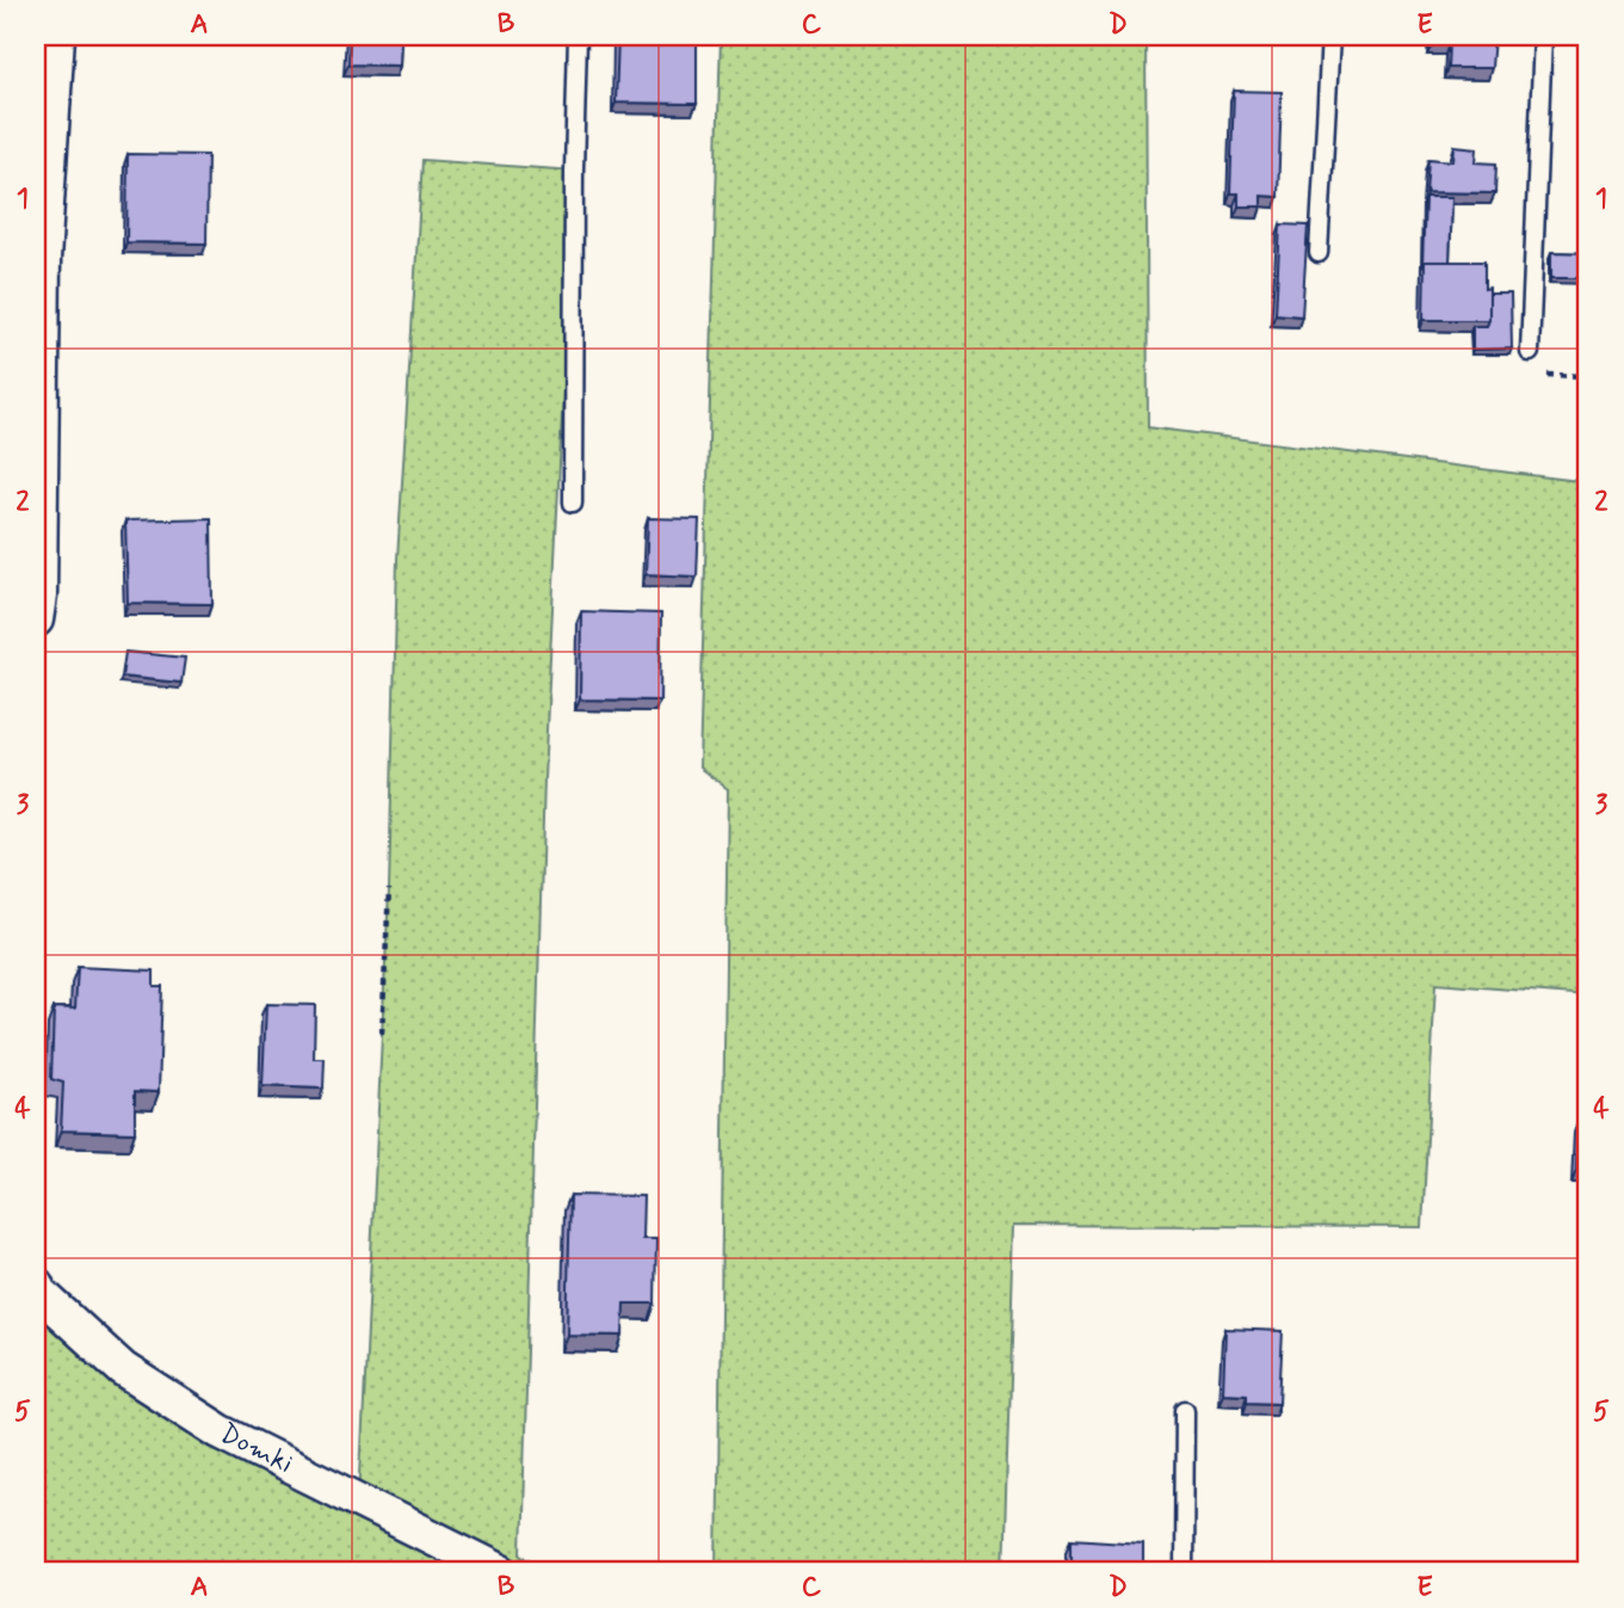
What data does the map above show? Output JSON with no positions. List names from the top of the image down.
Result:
{
  "streets": {
    "street": ["Domki"]
  },
  "grid": {
    "columns": [
      "A",
      "B",
      "C",
      "D",
      "E"
    ],
    "rows": [
      "1",
      "2",
      "3",
      "4",
      "5"
    ]
  }
}
